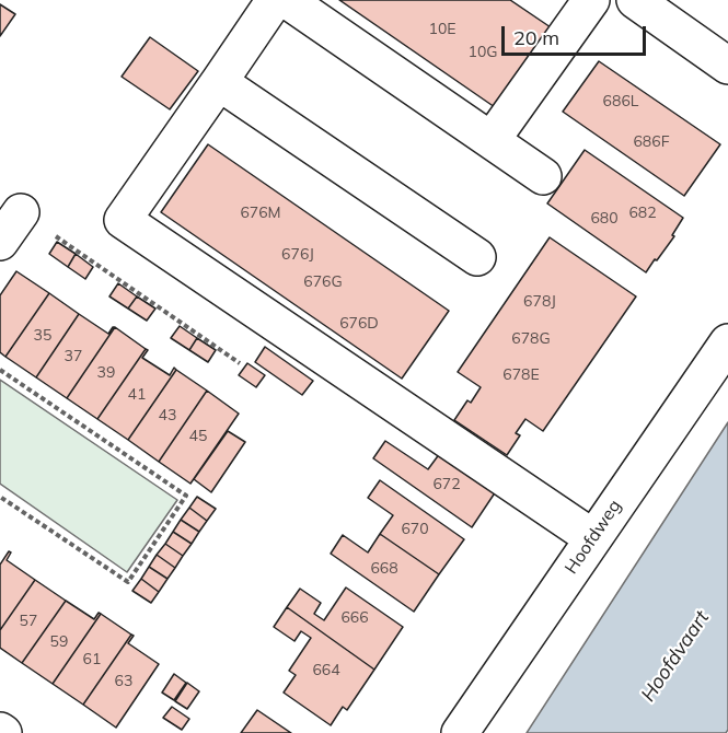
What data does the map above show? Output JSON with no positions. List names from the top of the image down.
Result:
{
  "streets": {
    "street": ["Hoofdweg"]
  },
  "water": ["Hoofdvaart"],
  "house_numbers": [
    "10E",
    "10G",
    "686L",
    "686F",
    "676M",
    "682",
    "680",
    "676J",
    "676G",
    "678J",
    "676D",
    "35",
    "678G",
    "37",
    "39",
    "678E",
    "41",
    "43",
    "45",
    "672",
    "670",
    "668",
    "666",
    "57",
    "59",
    "61",
    "664",
    "63"
  ],
  "scale_bar": "20 m"
}
